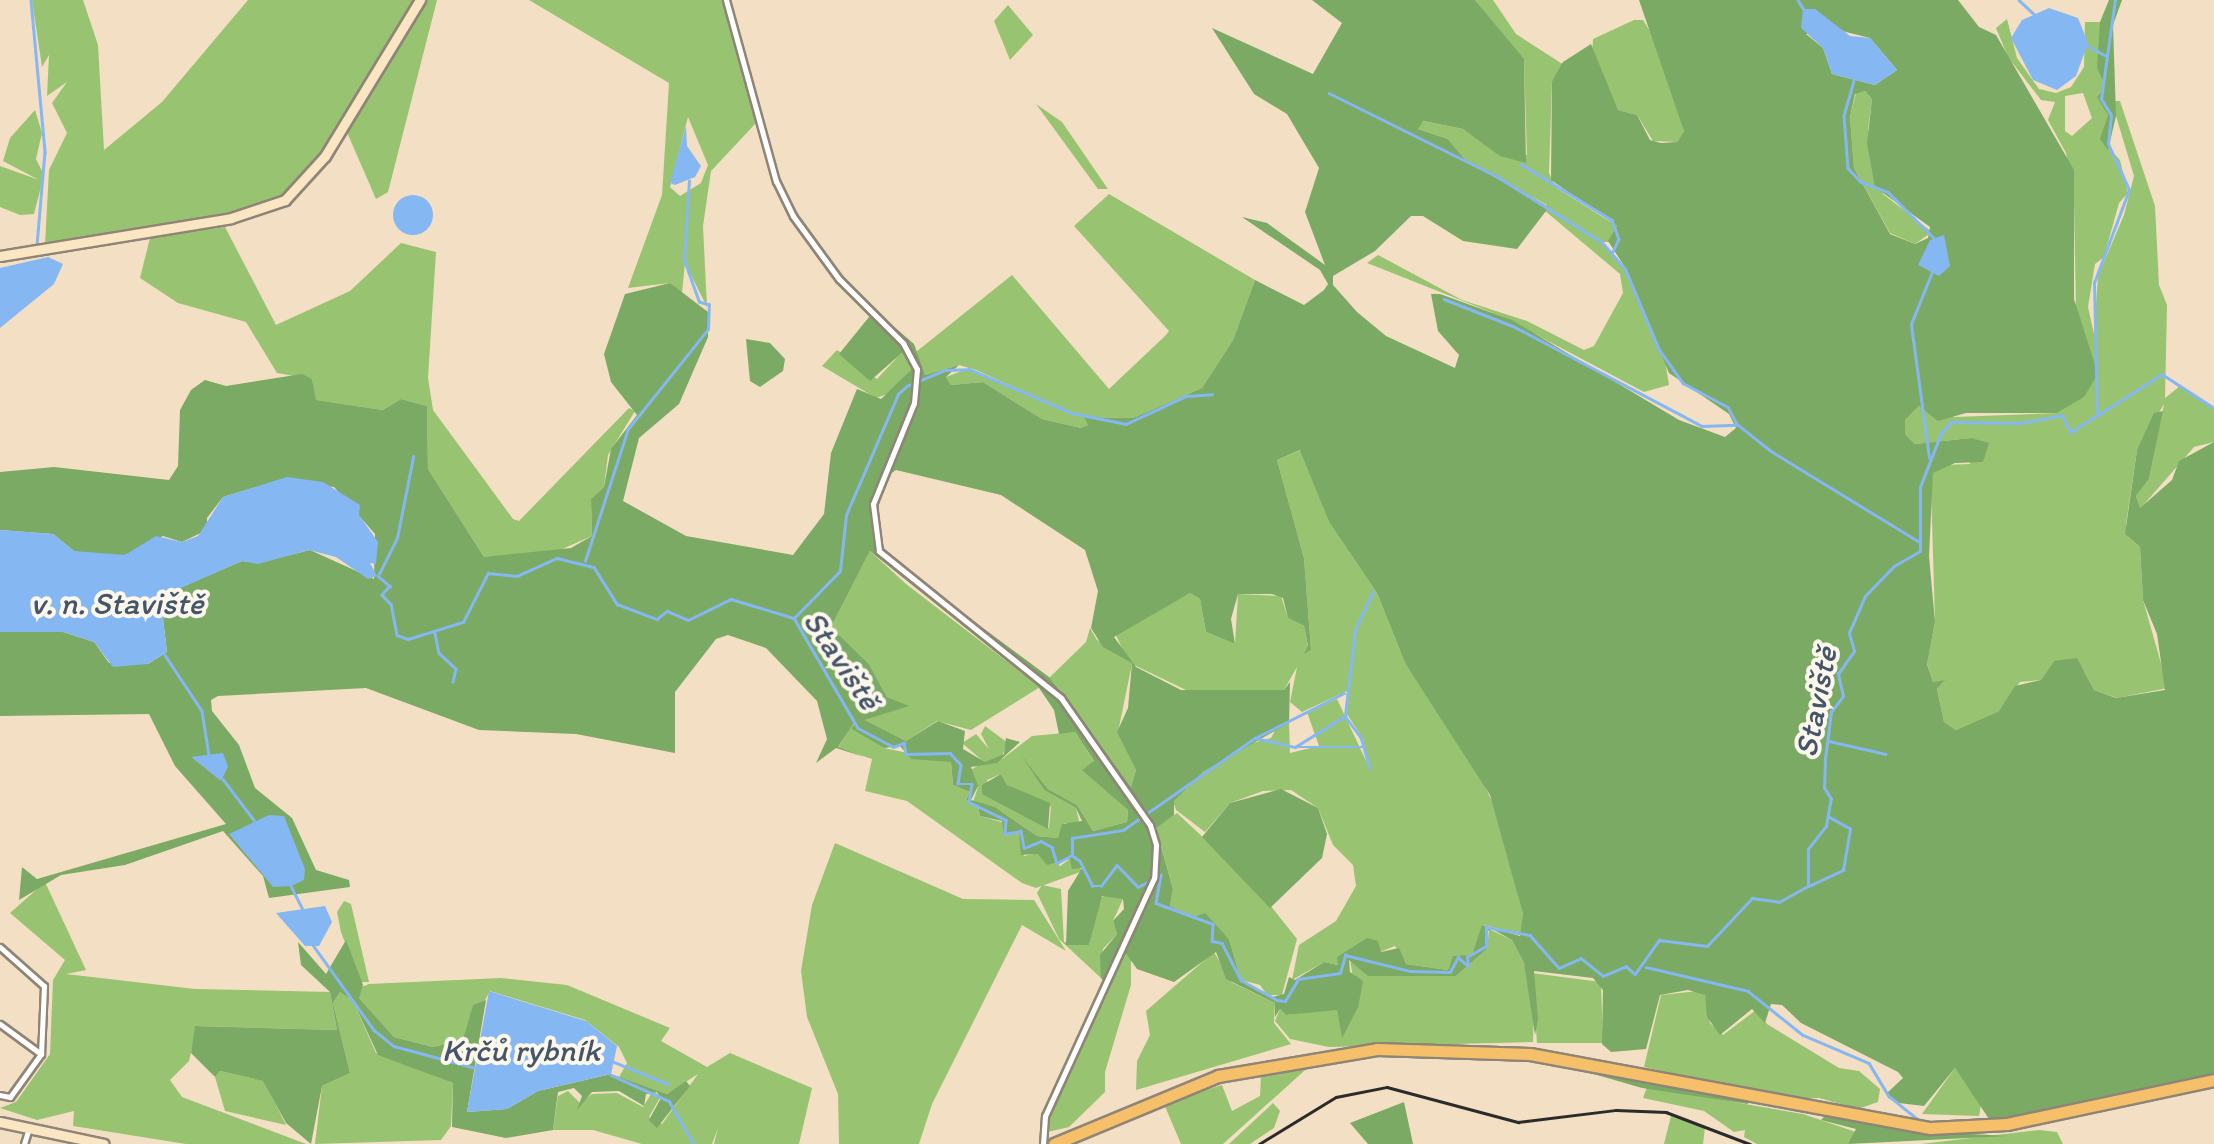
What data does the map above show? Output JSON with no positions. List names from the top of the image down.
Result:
{
  "water": ["v. n. Staviště", "Staviště", "Krčů rybník"]
}
